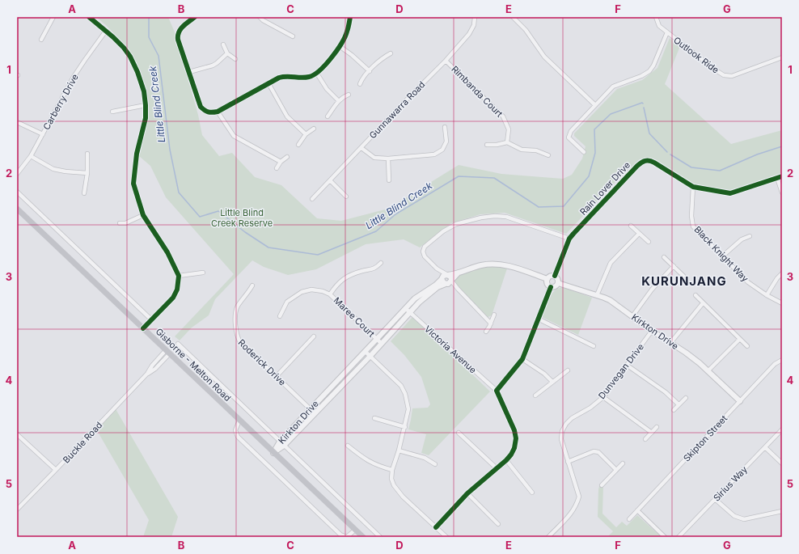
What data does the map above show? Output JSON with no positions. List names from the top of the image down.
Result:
{
  "streets": {
    "main road": ["Gisborne - Melton Road"],
    "street": [
      "Outlook Ride",
      "Rimbanda Court",
      "Carberry Drive",
      "Gunnawarra Road",
      "Rain Lover Drive",
      "Black Knight Way",
      "Maree Court",
      "Kirkton Drive",
      "Victoria Avenue",
      "Roderick Drive",
      "Dunvegan Drive",
      "Skipton Street",
      "Buckle Road",
      "Sirius Way"
    ]
  },
  "crossings": [
    ["Rimbanda Court", "Gunnawarra Road"],
    ["Rain Lover Drive", "Black Knight Way"],
    ["Maree Court", "Kirkton Drive"],
    ["Kirkton Drive", "Victoria Avenue"],
    ["Kirkton Drive", "Roderick Drive"],
    ["Kirkton Drive", "Gisborne - Melton Road"],
    ["Kirkton Drive", "Dunvegan Drive"],
    ["Kirkton Drive", "Skipton Street"],
    ["Gisborne - Melton Road", "Buckle Road"]
  ],
  "districts": ["KURUNJANG"],
  "water": ["Little Blind Creek"],
  "parks": ["Little Blind Creek Reserve"],
  "grid": {
    "columns": [
      "A",
      "B",
      "C",
      "D",
      "E",
      "F",
      "G"
    ],
    "rows": [
      "1",
      "2",
      "3",
      "4",
      "5"
    ]
  }
}
